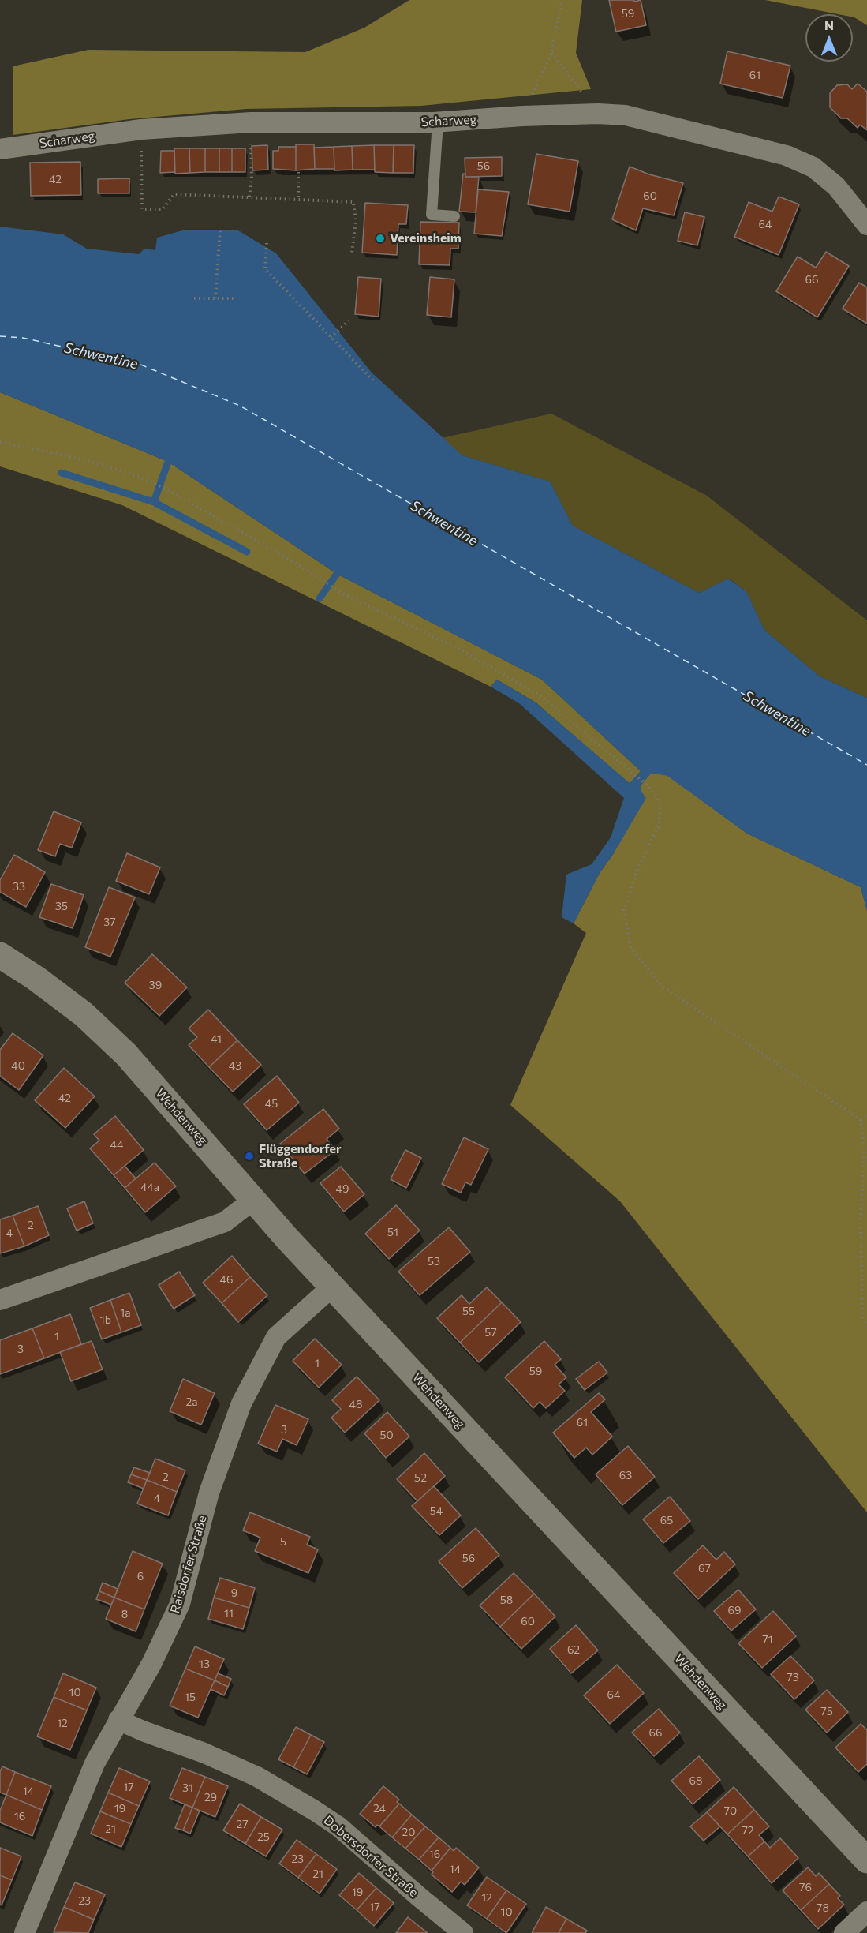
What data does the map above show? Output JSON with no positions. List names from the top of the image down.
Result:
{
  "streets": {
    "main road": ["Wehdenweg"],
    "street": ["Scharweg", "Raisdorfer Straße", "Dobersdorfer Straße"]
  },
  "crossings": [
    ["Wehdenweg", "Raisdorfer Straße"],
    ["Raisdorfer Straße", "Dobersdorfer Straße"]
  ],
  "water": ["Schwentine"],
  "places": ["Vereinsheim", "Flüggendorfer Straße"],
  "house_numbers": [
    "59",
    "61",
    "56",
    "42",
    "60",
    "64",
    "66",
    "33",
    "35",
    "37",
    "39",
    "41",
    "40",
    "43",
    "42",
    "45",
    "44",
    "44a",
    "49",
    "2",
    "51",
    "4",
    "53",
    "46",
    "55",
    "1a",
    "1b",
    "57",
    "1",
    "3",
    "1",
    "59",
    "2a",
    "48",
    "61",
    "3",
    "50",
    "63",
    "2",
    "52",
    "4",
    "54",
    "65",
    "5",
    "56",
    "67",
    "6",
    "9",
    "58",
    "69",
    "11",
    "8",
    "60",
    "71",
    "62",
    "13",
    "73",
    "10",
    "64",
    "15",
    "75",
    "12",
    "66",
    "68",
    "17",
    "31",
    "14",
    "29",
    "19",
    "24",
    "70",
    "16",
    "27",
    "21",
    "72",
    "20",
    "25",
    "16",
    "23",
    "14",
    "21",
    "76",
    "19",
    "12",
    "23",
    "17",
    "78",
    "10"
  ],
  "north": "top"
}
